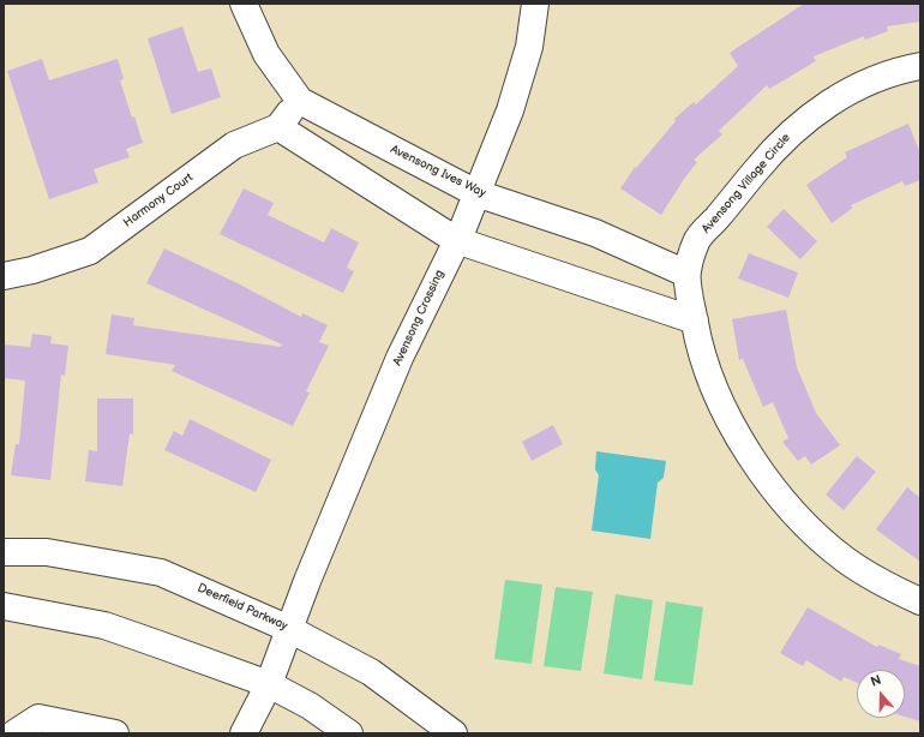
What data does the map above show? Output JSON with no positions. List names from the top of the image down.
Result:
{
  "streets": {
    "street": [
      "Avensong Ives Way",
      "Avensong Village Circle",
      "Harmony Court",
      "Avensong Crossing",
      "Deerfield Parkway"
    ]
  },
  "crossings": [
    ["Avensong Ives Way", "Avensong Village Circle"],
    ["Avensong Ives Way", "Harmony Court"],
    ["Avensong Ives Way", "Avensong Crossing"],
    ["Avensong Crossing", "Deerfield Parkway"]
  ],
  "north": "top"
}
